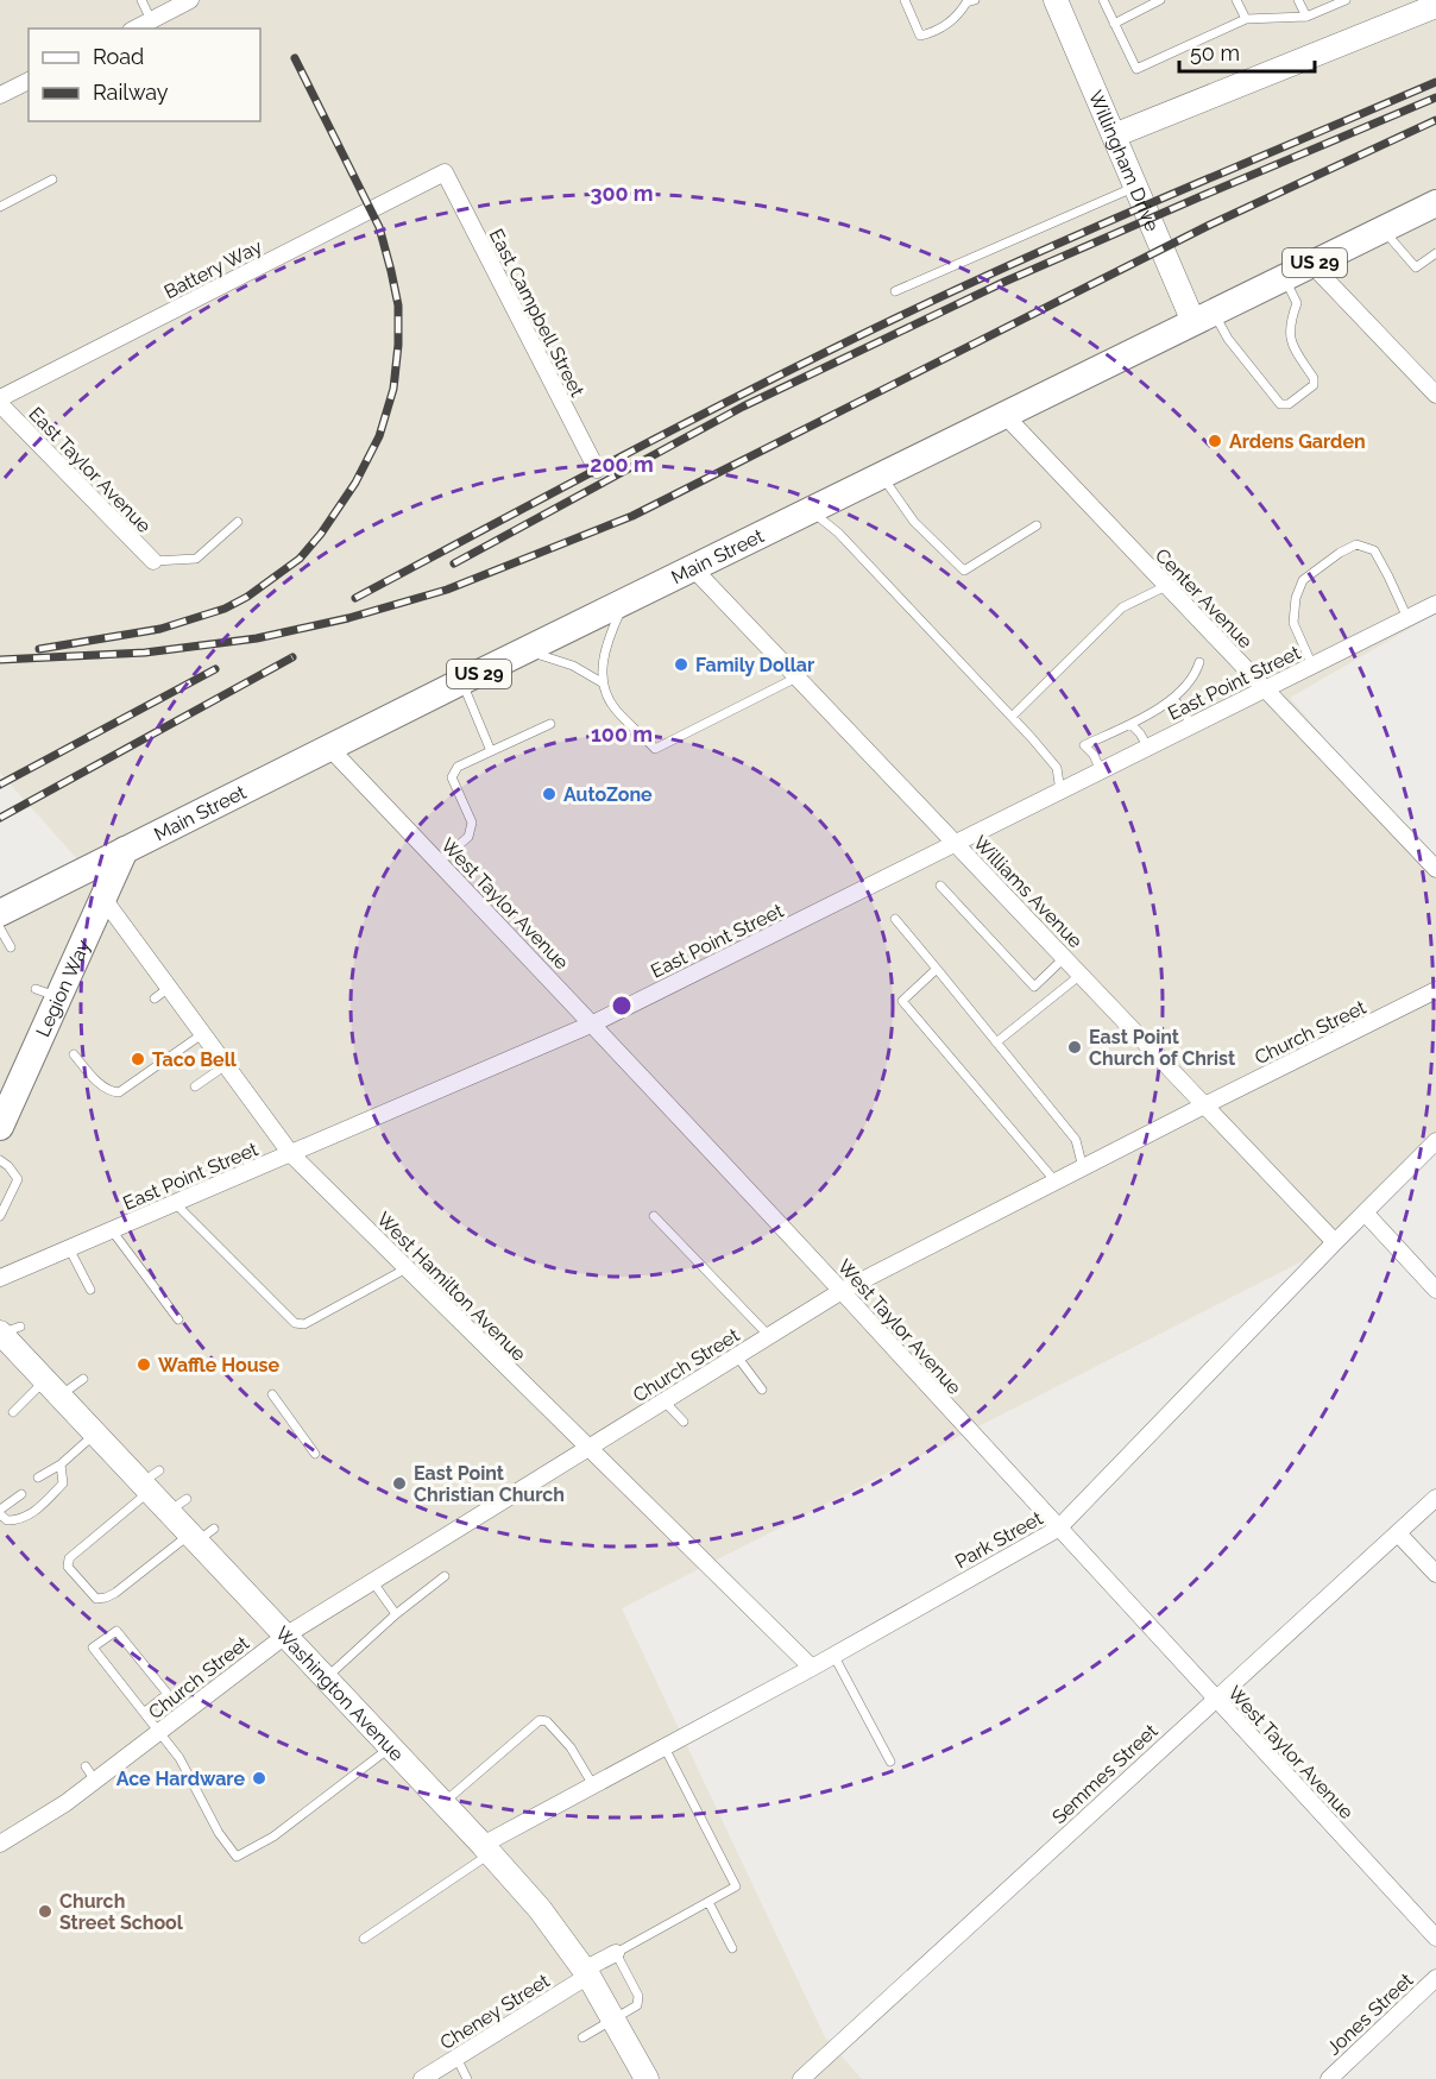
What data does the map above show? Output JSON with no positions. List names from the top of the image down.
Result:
{
  "streets": {
    "main road": ["US 29", "Main Street", "Legion Way"],
    "street": [
      "Willingham Drive",
      "Battery Way",
      "East Campbell Street",
      "East Taylor Avenue",
      "Center Avenue",
      "East Point Street",
      "Williams Avenue",
      "West Taylor Avenue",
      "Church Street",
      "West Hamilton Avenue",
      "Park Street",
      "Washington Avenue",
      "Semmes Street",
      "Cheney Street",
      "Jones Street"
    ]
  },
  "crossings": [
    ["Willingham Drive", "Main Street"],
    ["Battery Way", "East Campbell Street"],
    ["Main Street", "Center Avenue"],
    ["Main Street", "Williams Avenue"],
    ["Main Street", "West Taylor Avenue"],
    ["Main Street", "Legion Way"],
    ["Center Avenue", "East Point Street"],
    ["East Point Street", "Williams Avenue"],
    ["East Point Street", "West Taylor Avenue"],
    ["East Point Street", "West Hamilton Avenue"],
    ["Williams Avenue", "Church Street"],
    ["Williams Avenue", "Park Street"],
    ["West Taylor Avenue", "Church Street"],
    ["West Taylor Avenue", "Park Street"],
    ["West Taylor Avenue", "Semmes Street"],
    ["Legion Way", "West Hamilton Avenue"],
    ["Church Street", "West Hamilton Avenue"],
    ["Church Street", "Washington Avenue"],
    ["West Hamilton Avenue", "Park Street"],
    ["Park Street", "Washington Avenue"],
    ["Washington Avenue", "Cheney Street"]
  ],
  "places": [
    "Ardens Garden",
    "Family Dollar",
    "AutoZone",
    "East Point Church of Christ",
    "Taco Bell",
    "Waffle House",
    "East Point Christian Church",
    "Ace Hardware",
    "Church Street School"
  ],
  "legend": ["Road", "Railway"],
  "scale_bar": "50 m",
  "rings": ["300 m", "200 m", "100 m"]
}
